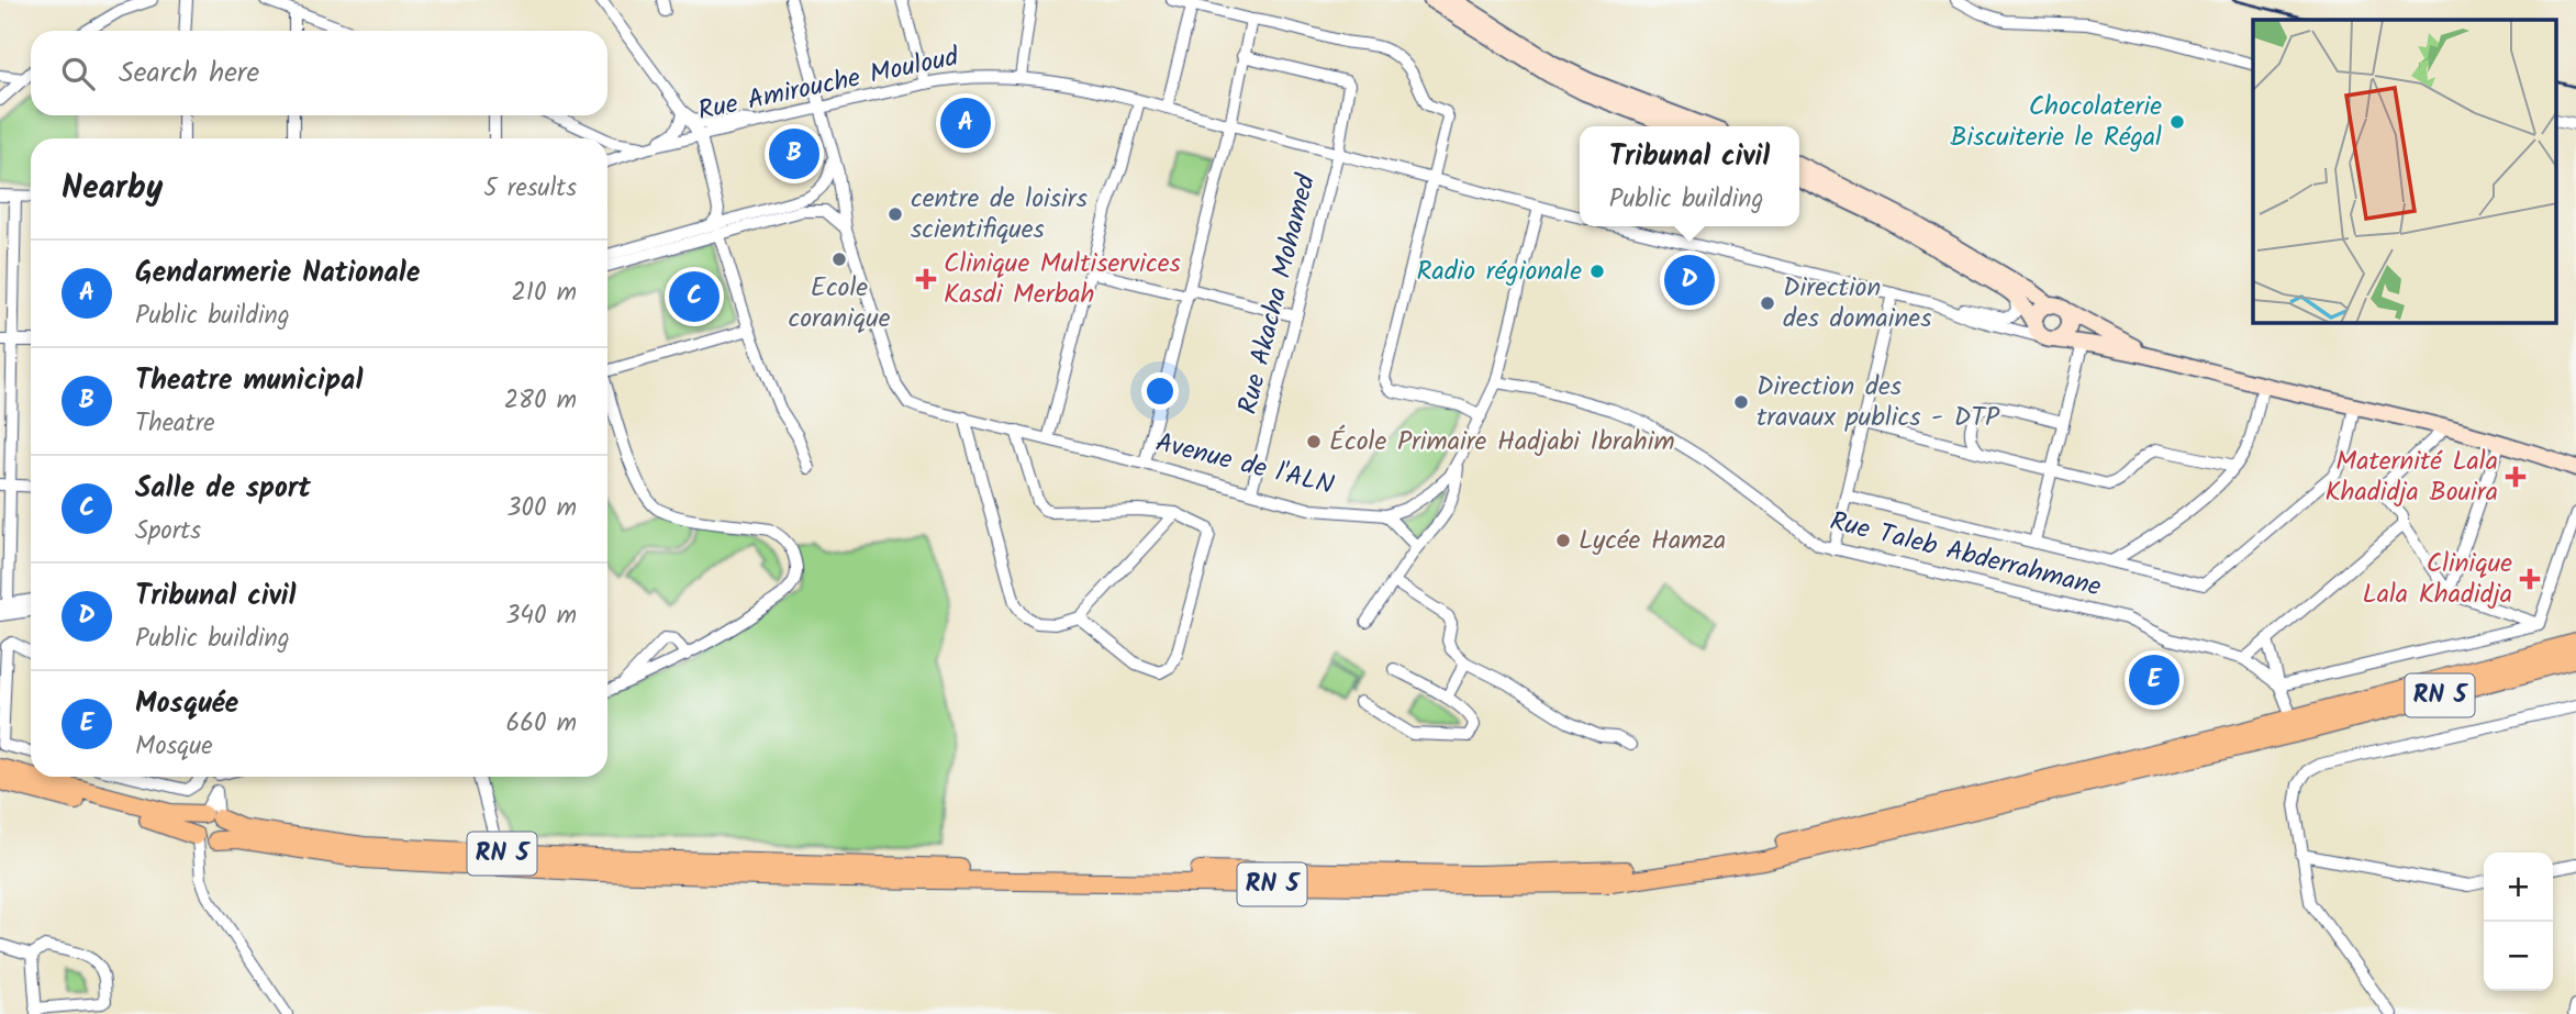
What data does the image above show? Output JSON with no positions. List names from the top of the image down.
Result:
{
  "streets": {
    "main road": ["RN 5"],
    "street": [
      "Rue Amirouche Mouloud",
      "Rue Akacha Mohamed",
      "Avenue de l'ALN",
      "Rue Taleb Abderrahmane"
    ]
  },
  "crossings": [
    ["Rue Amirouche Mouloud", "Rue Akacha Mohamed"],
    ["Rue Amirouche Mouloud", "Avenue de l'ALN"],
    ["Rue Akacha Mohamed", "Avenue de l'ALN"],
    ["Avenue de l'ALN", "Rue Taleb Abderrahmane"]
  ],
  "places": {
    "other": [
      "Chocolaterie Biscuiterie le Régal",
      "centre de loisirs scientifiques",
      "Ecole coranique",
      "Radio régionale",
      "Direction des domaines",
      "Direction des travaux publics - DTP",
      "École Primaire Hadjabi Ibrahim",
      "Lycée Hamza"
    ],
    "health": ["Clinique Multiservices Kasdi Merbah", "Maternité Lala Khadidja Bouira", "Clinique Lala Khadidja"]
  },
  "page": {
    "search": "Search here",
    "pins": [
      "A",
      "B",
      "D",
      "C",
      "E"
    ],
    "popup": ["Tribunal civil", "Public building"],
    "heading": ["Nearby", "5 results"],
    "list": [
      {
        "mark": "A",
        "name": "Gendarmerie Nationale",
        "note": "Public building",
        "value": "210 m"
      },
      {
        "mark": "B",
        "name": "Theatre municipal",
        "note": "Theatre",
        "value": "280 m"
      },
      {
        "mark": "C",
        "name": "Salle de sport",
        "note": "Sports",
        "value": "300 m"
      },
      {
        "mark": "D",
        "name": "Tribunal civil",
        "note": "Public building",
        "value": "340 m"
      },
      {
        "mark": "E",
        "name": "Mosquée",
        "note": "Mosque",
        "value": "660 m"
      }
    ],
    "map_buttons": ["+", "−"]
  }
}
